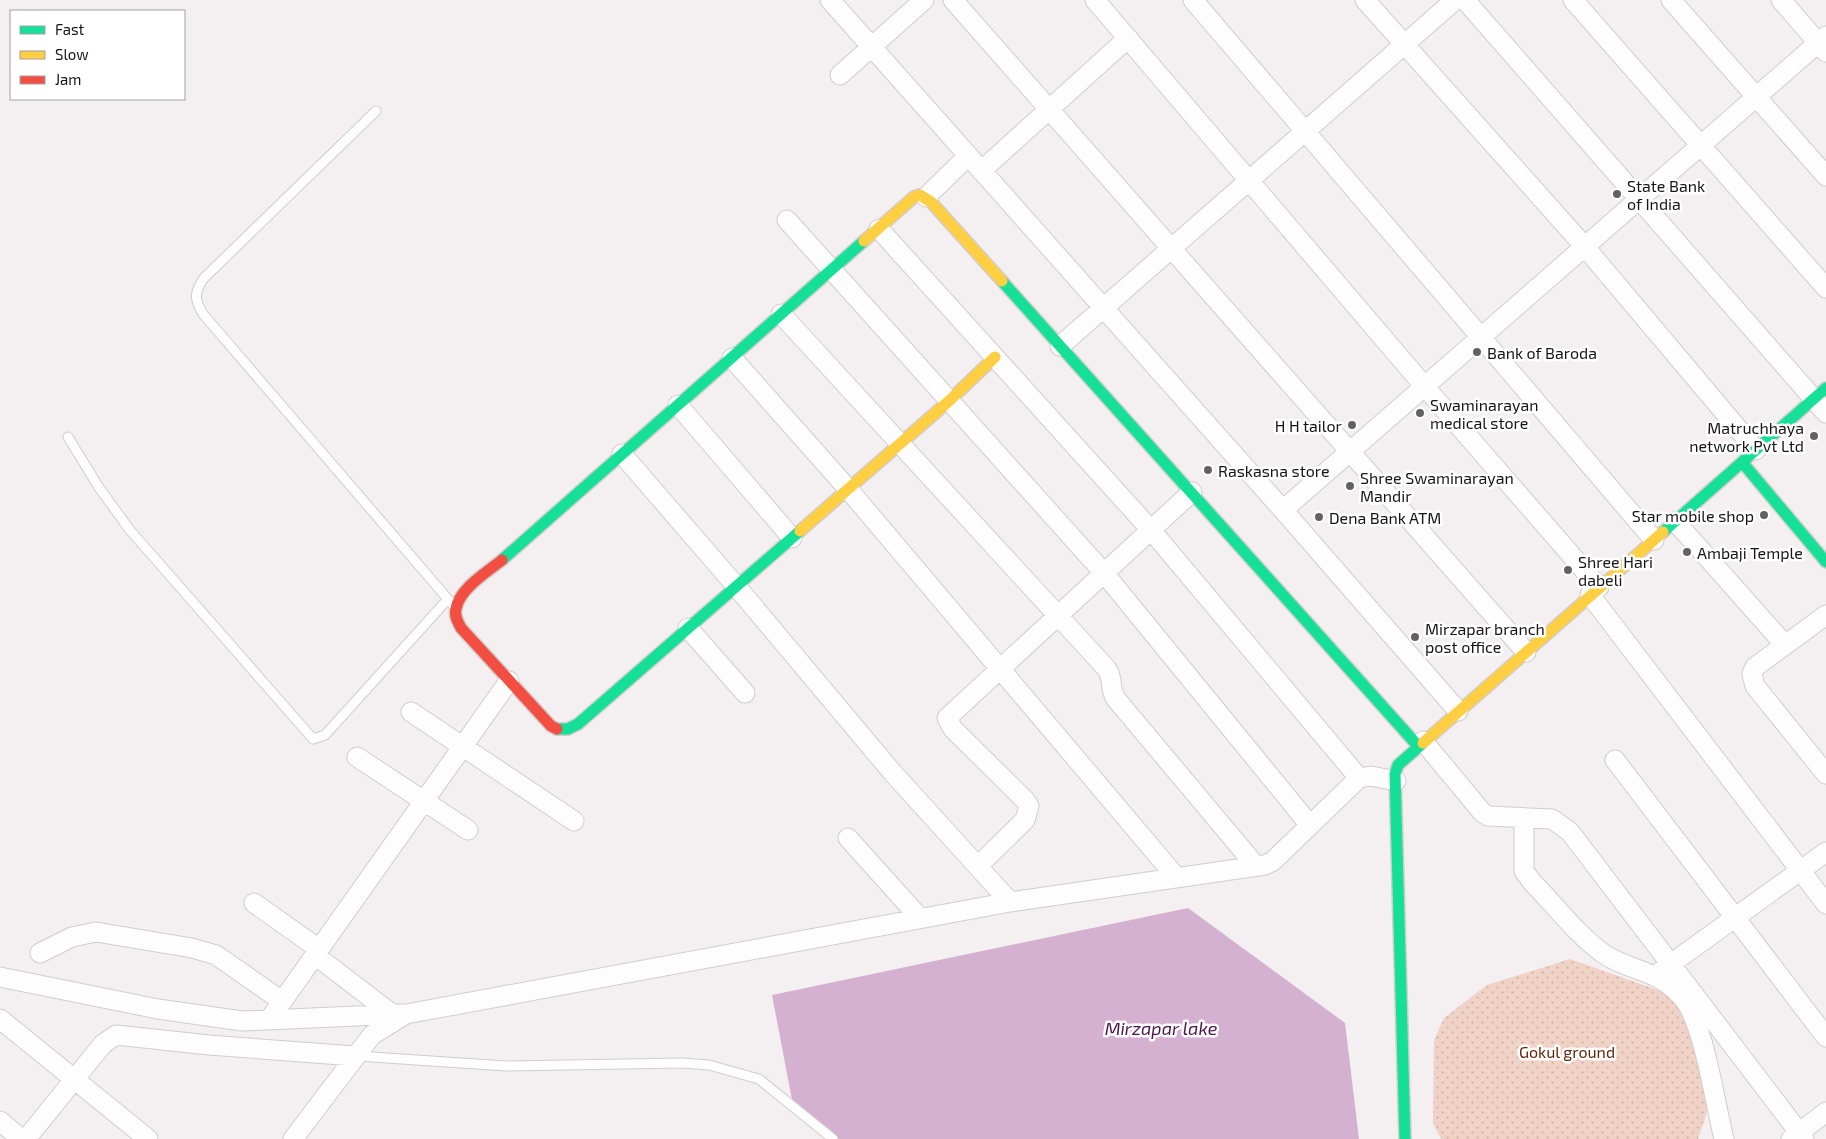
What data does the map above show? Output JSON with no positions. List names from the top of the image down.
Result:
{
  "water": ["Mirzapar lake"],
  "parks": ["Gokul ground"],
  "places": [
    "State Bank of India",
    "Bank of Baroda",
    "Swaminarayan medical store",
    "H H tailor",
    "Matruchhaya network Pvt Ltd",
    "Raskasna store",
    "Shree Swaminarayan Mandir",
    "Star mobile shop",
    "Dena Bank ATM",
    "Ambaji Temple",
    "Shree Hari dabeli",
    "Mirzapar branch post office"
  ],
  "legend": ["Fast", "Slow", "Jam"]
}
